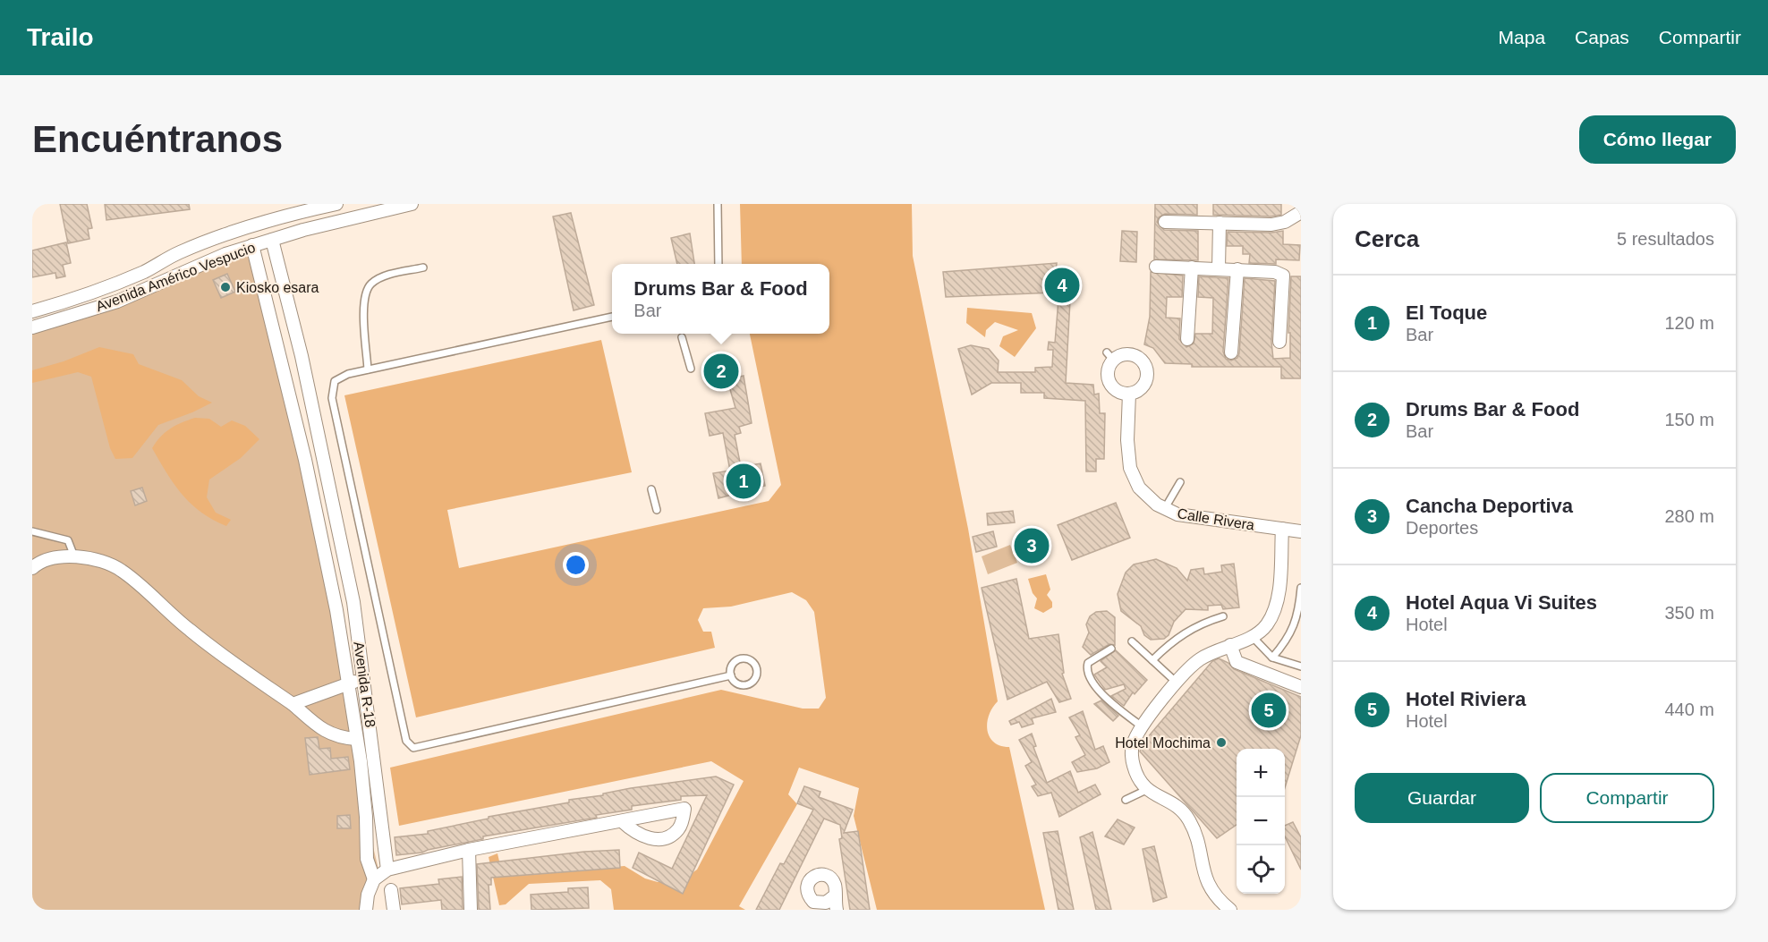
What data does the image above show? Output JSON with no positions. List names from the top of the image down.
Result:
{
  "streets": {
    "street": ["Avenida Américo Vespucio", "Calle Rivera", "Avenida R-18"]
  },
  "crossings": [
    ["Avenida Américo Vespucio", "Avenida R-18"]
  ],
  "places": ["Kiosko esara", "Hotel Mochima"],
  "page": {
    "header": "Trailo",
    "nav": ["Mapa", "Capas", "Compartir"],
    "buttons": [
      "Cómo llegar",
      ["Guardar", "Compartir"]
    ],
    "title": "Encuéntranos",
    "heading": ["Cerca", "5 resultados"],
    "popup": ["Drums Bar & Food", "Bar"],
    "pins": [
      "4",
      "2",
      "1",
      "3",
      "5"
    ],
    "list": [
      {
        "mark": "1",
        "name": "El Toque",
        "note": "Bar",
        "value": "120 m"
      },
      {
        "mark": "2",
        "name": "Drums Bar & Food",
        "note": "Bar",
        "value": "150 m"
      },
      {
        "mark": "3",
        "name": "Cancha Deportiva",
        "note": "Deportes",
        "value": "280 m"
      },
      {
        "mark": "4",
        "name": "Hotel Aqua Vi Suites",
        "note": "Hotel",
        "value": "350 m"
      },
      {
        "mark": "5",
        "name": "Hotel Riviera",
        "note": "Hotel",
        "value": "440 m"
      }
    ],
    "map_buttons": ["+", "−"]
  }
}
